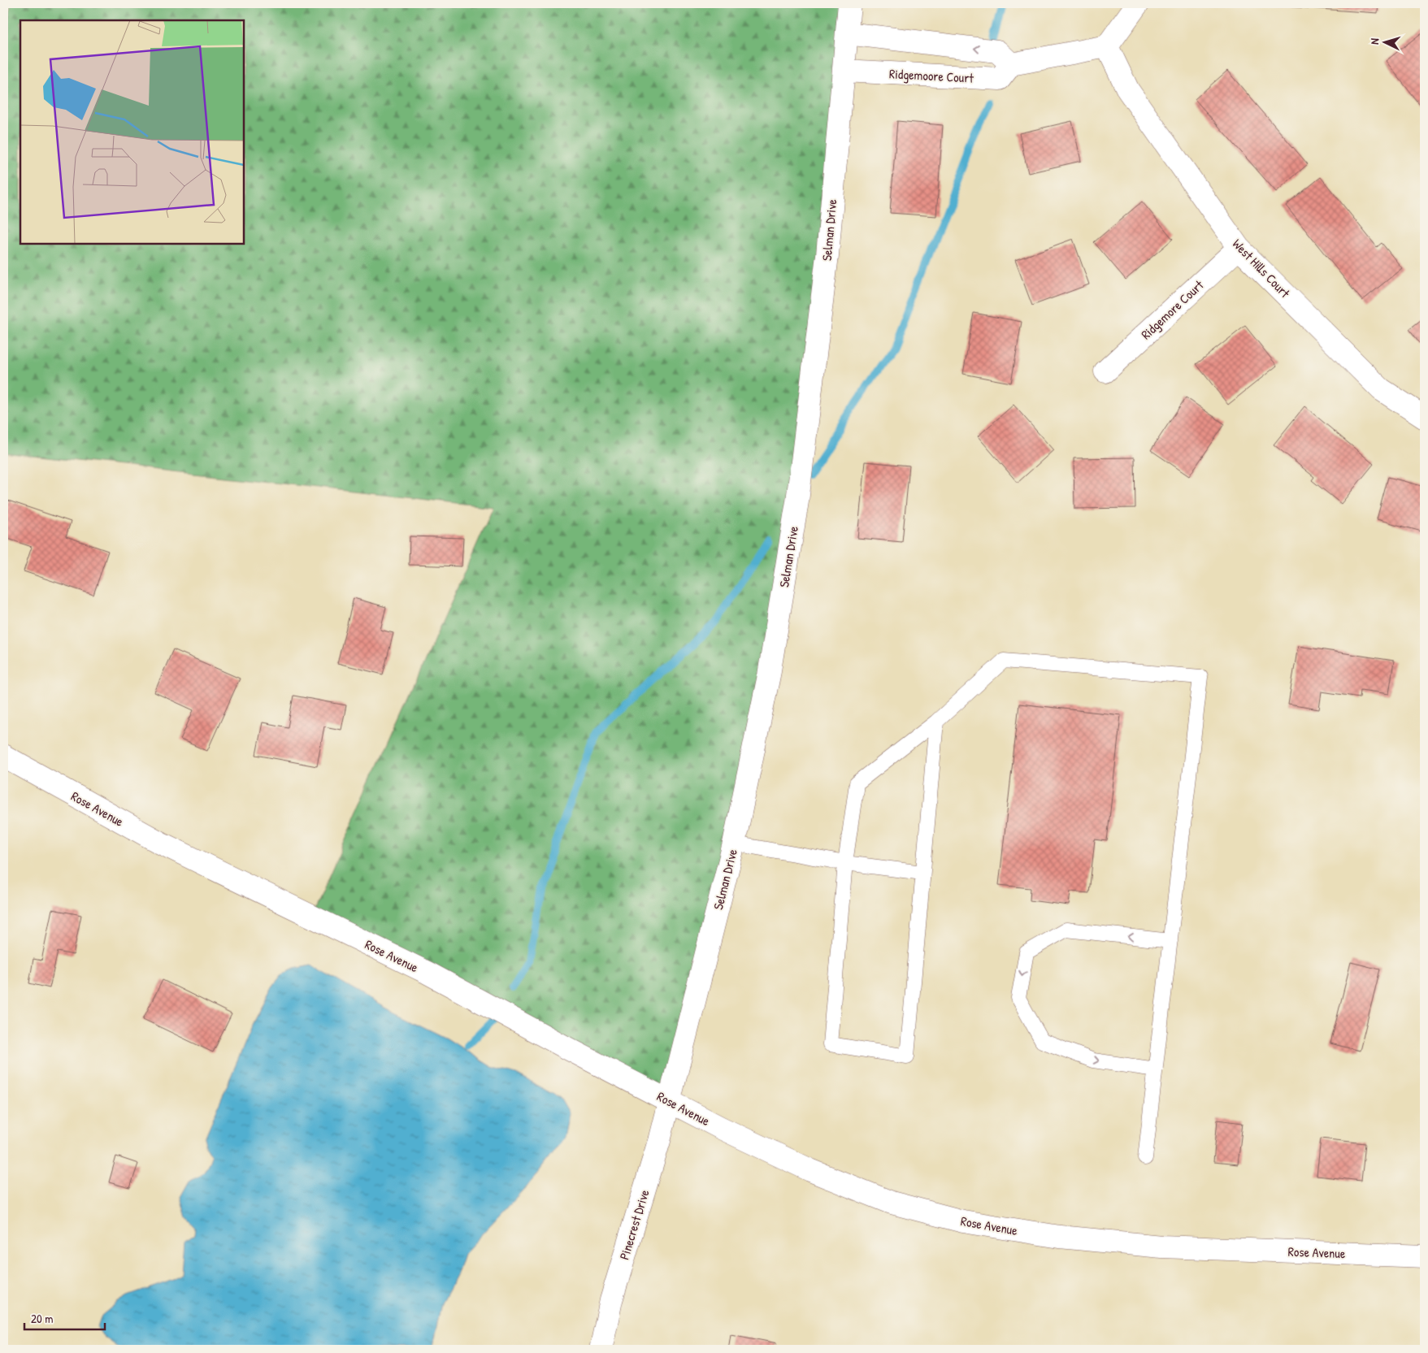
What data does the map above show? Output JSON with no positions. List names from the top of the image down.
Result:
{
  "streets": {
    "street": [
      "Ridgemoore Court",
      "Selman Drive",
      "West Hills Court",
      "Ridgemore Court",
      "Rose Avenue",
      "Pinecrest Drive"
    ]
  },
  "crossings": [
    ["Ridgemoore Court", "Selman Drive"],
    ["Selman Drive", "Rose Avenue"],
    ["Selman Drive", "Pinecrest Drive"],
    ["West Hills Court", "Ridgemore Court"],
    ["Rose Avenue", "Pinecrest Drive"]
  ],
  "scale_bar": "20 m",
  "north": "left"
}
